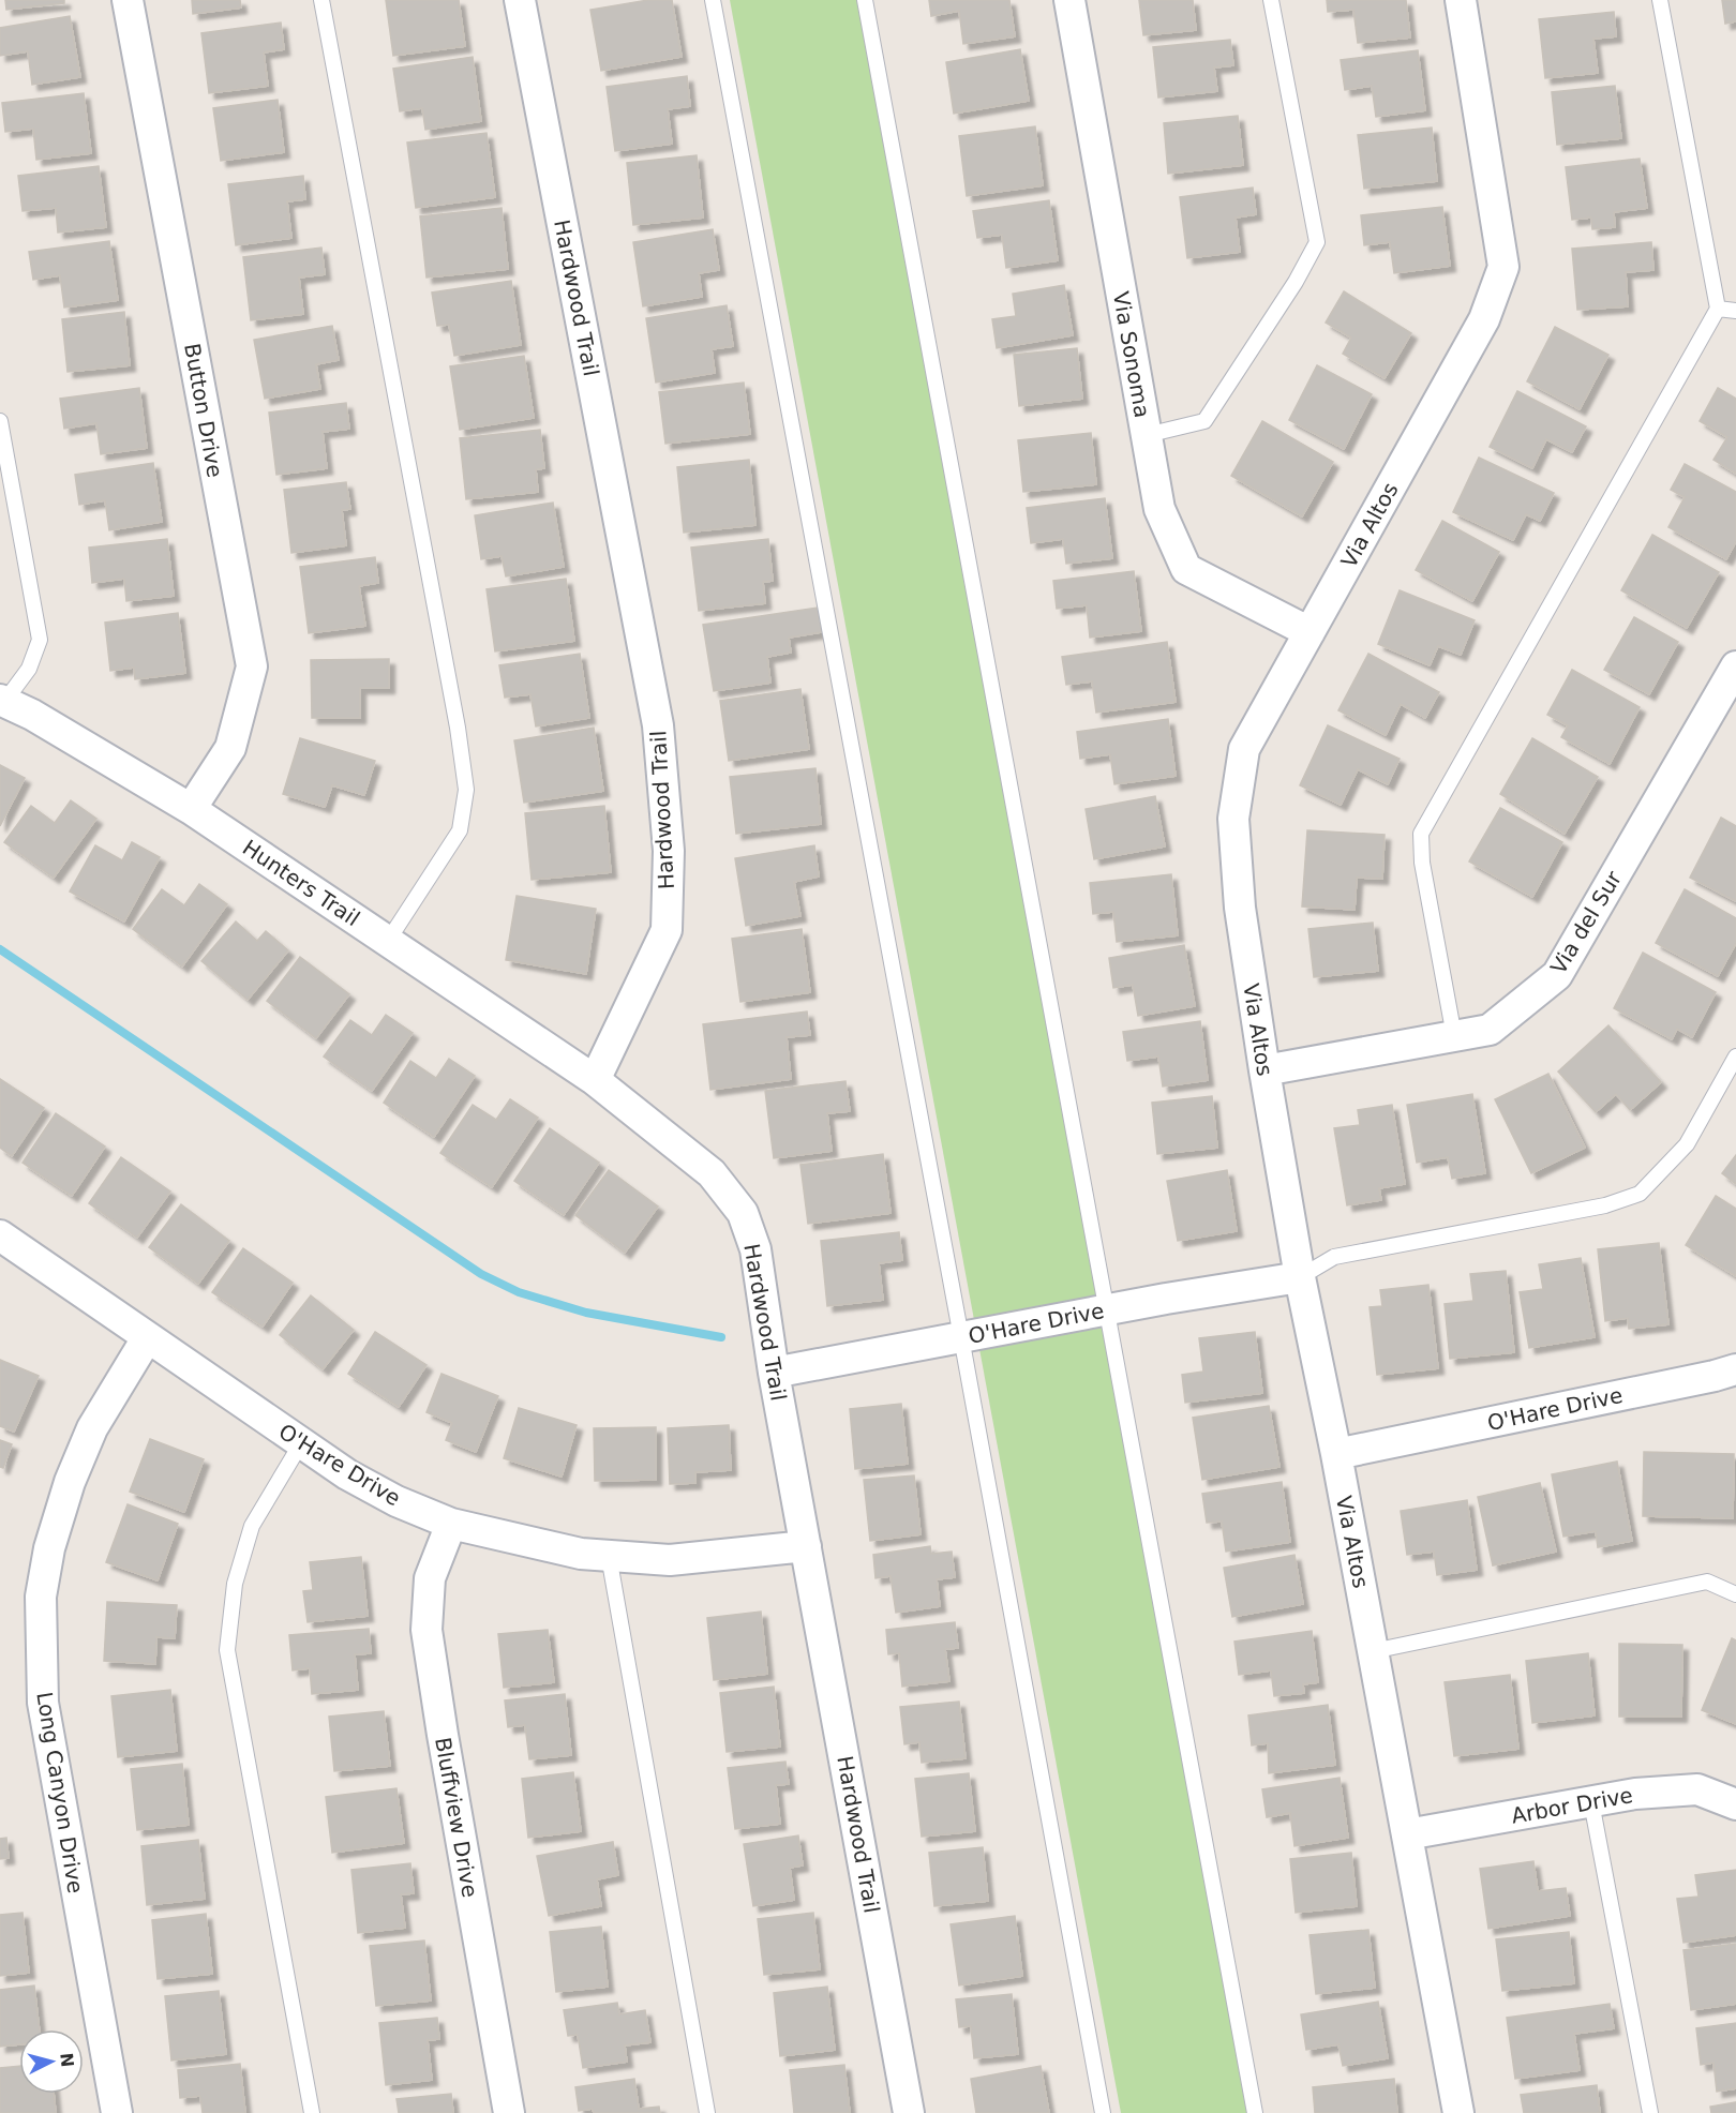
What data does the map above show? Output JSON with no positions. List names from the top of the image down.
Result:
{
  "streets": {
    "street": [
      "Hardwood Trail",
      "Via Sonoma",
      "Button Drive",
      "Via Altos",
      "Hunters Trail",
      "Via del Sur",
      "O'Hare Drive",
      "Long Canyon Drive",
      "Arbor Drive",
      "Bluffview Drive"
    ]
  },
  "crossings": [
    ["Hardwood Trail", "Hunters Trail"],
    ["Hardwood Trail", "O'Hare Drive"],
    ["Via Sonoma", "Via Altos"],
    ["Button Drive", "Hunters Trail"],
    ["Via Altos", "Via del Sur"],
    ["Via Altos", "O'Hare Drive"],
    ["Via Altos", "Arbor Drive"],
    ["O'Hare Drive", "Long Canyon Drive"],
    ["O'Hare Drive", "Bluffview Drive"]
  ],
  "north": "right"
}
